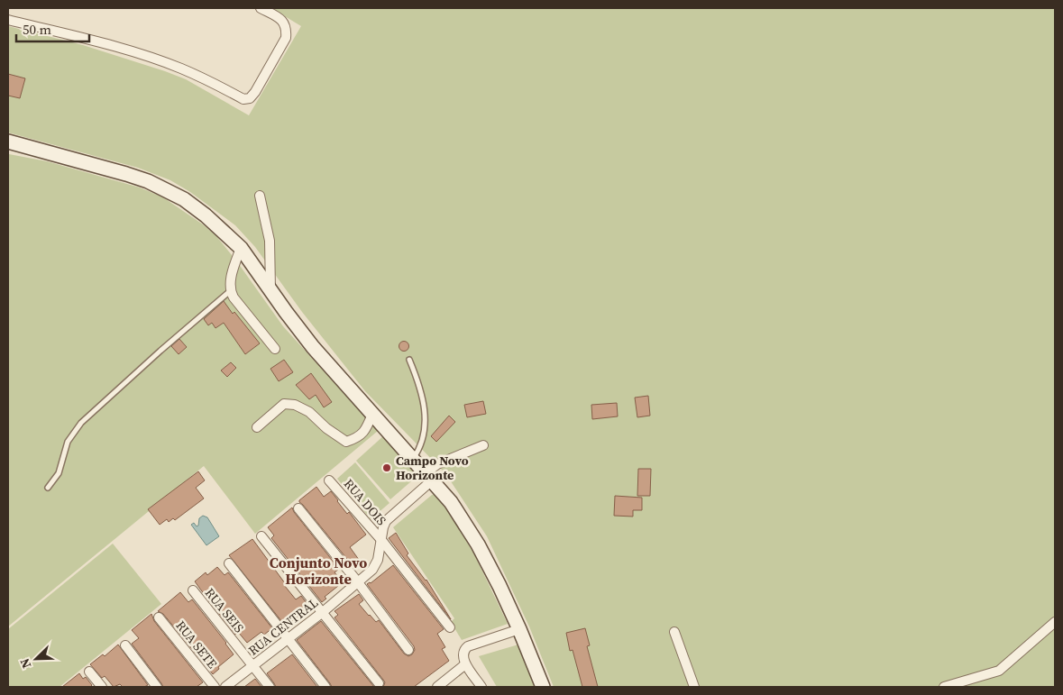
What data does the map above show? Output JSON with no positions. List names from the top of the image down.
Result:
{
  "streets": {
    "street": [
      "RUA DOIS",
      "RUA SEIS",
      "RUA CENTRAL",
      "RUA SETE"
    ]
  },
  "crossings": [
    ["RUA DOIS", "RUA CENTRAL"],
    ["RUA SEIS", "RUA CENTRAL"]
  ],
  "districts": ["Conjunto Novo Horizonte"],
  "places": ["Campo Novo Horizonte"],
  "scale_bar": "50 m",
  "north": "bottom left"
}
